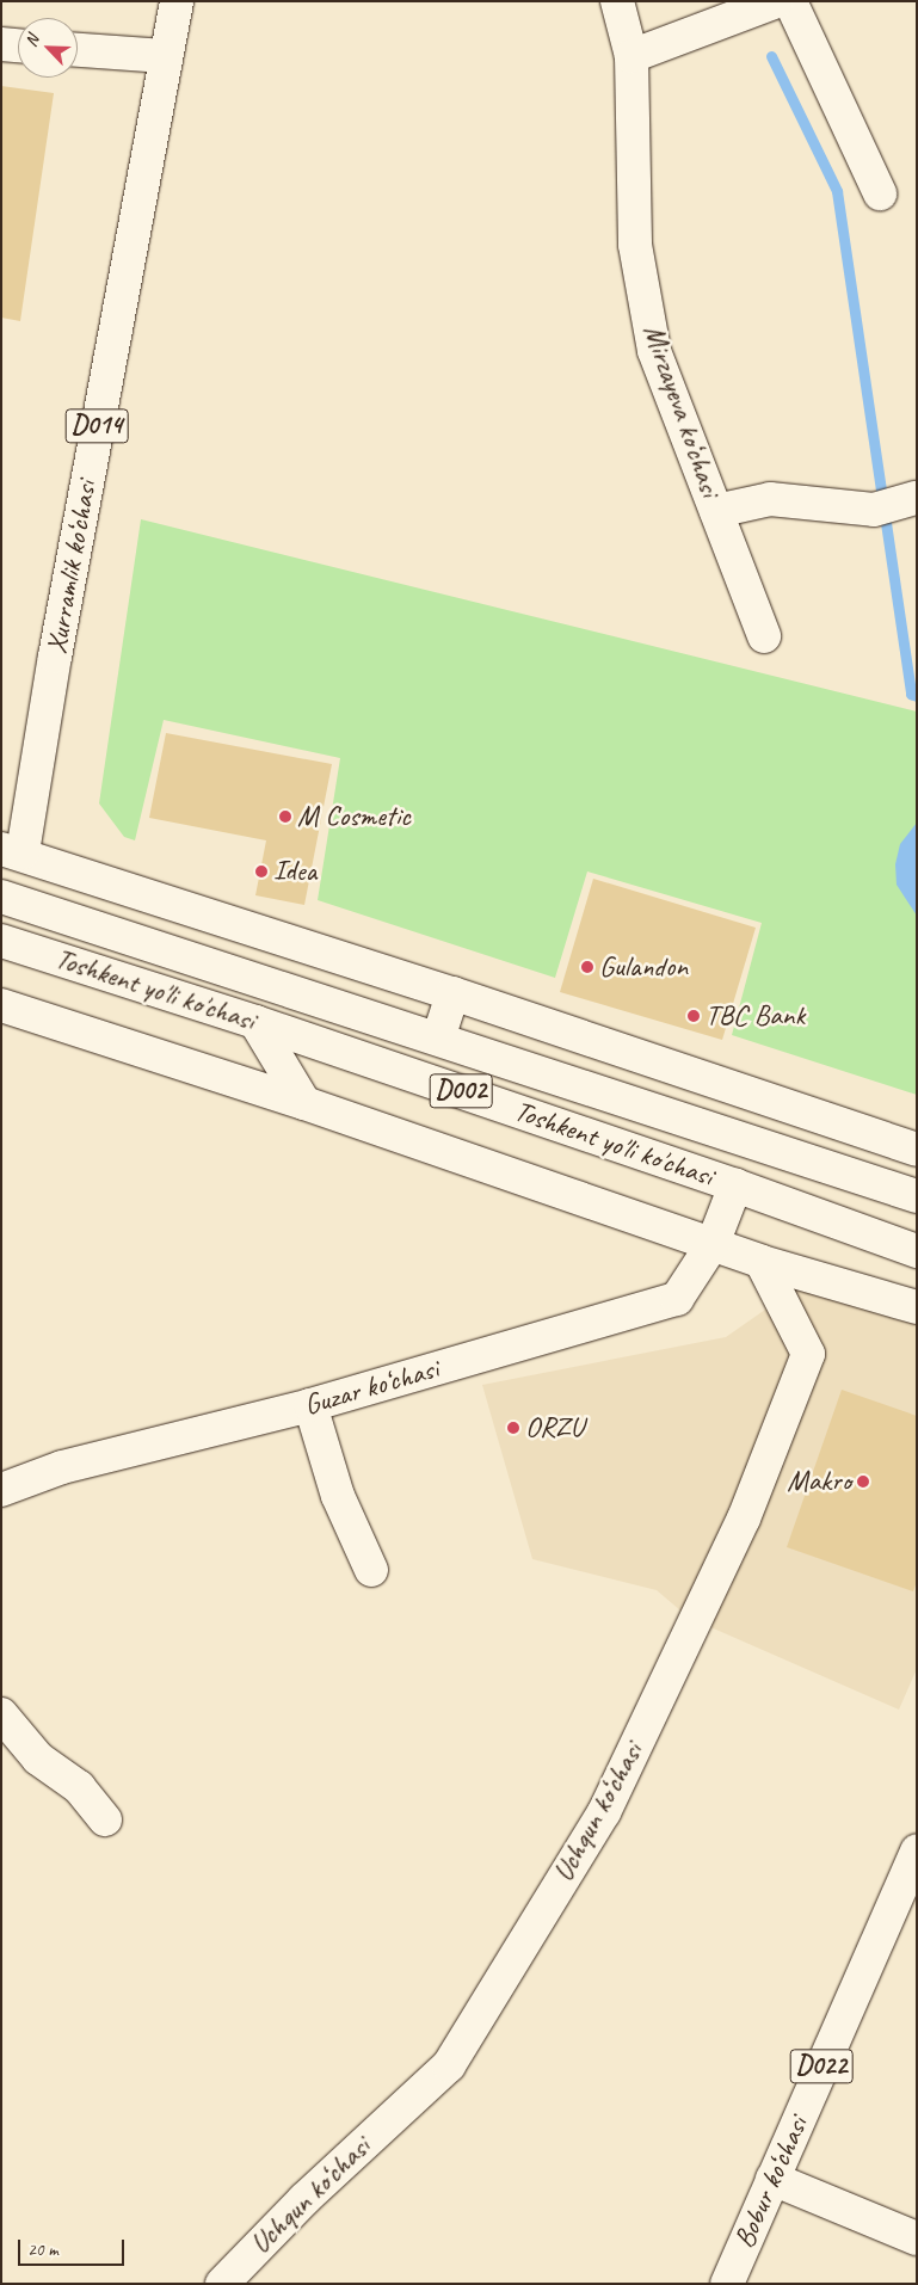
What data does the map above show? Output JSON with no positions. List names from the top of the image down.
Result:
{
  "streets": {
    "street": [
      "Mirzayeva ko‘chasi",
      "D014",
      "Xurramlik ko‘chasi",
      "Toshkent yo'li ko'chasi",
      "D002",
      "Guzar ko‘chasi",
      "Uchqun ko‘chasi",
      "D022",
      "Bobur ko‘chasi"
    ]
  },
  "crossings": [
    ["Toshkent yo'li ko'chasi", "Guzar ko‘chasi"]
  ],
  "places": [
    "M Cosmetic",
    "Idea",
    "Gulandon",
    "TBC Bank",
    "ORZU",
    "Makro"
  ],
  "scale_bar": "20 m",
  "north": "top left"
}
